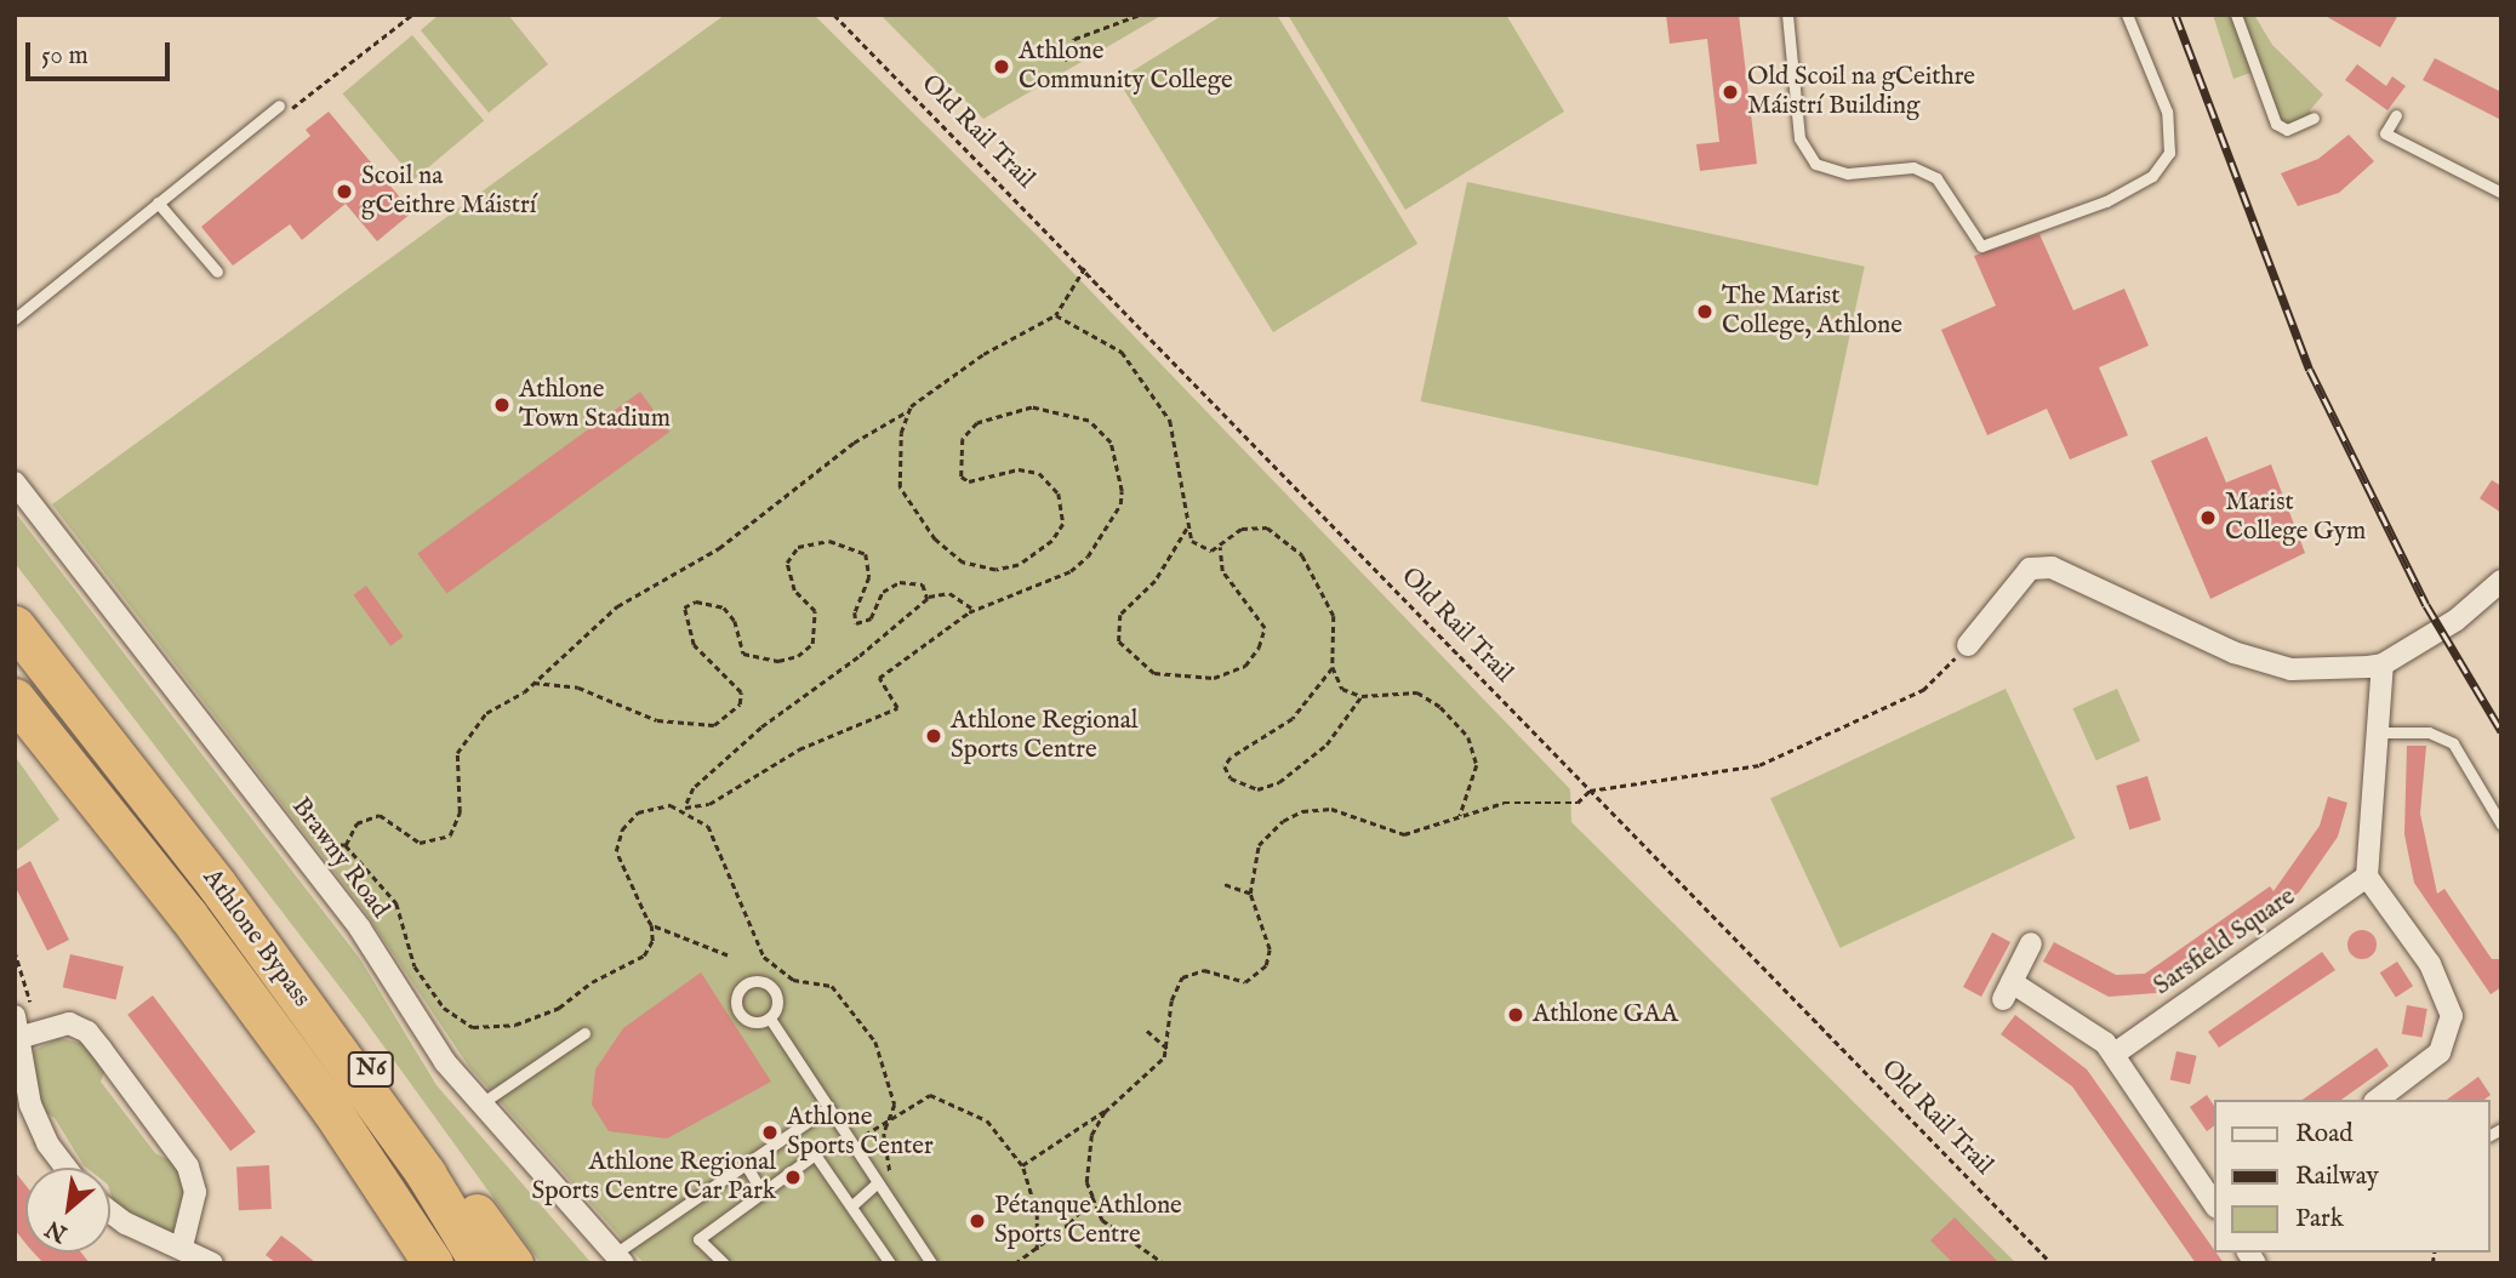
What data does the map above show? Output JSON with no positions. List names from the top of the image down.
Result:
{
  "streets": {
    "highway": ["Athlone Bypass", "N6"],
    "street": ["Brawny Road", "Sarsfield Square"],
    "path": ["Old Rail Trail"]
  },
  "crossings": [
    ["Athlone Bypass", "N6"]
  ],
  "places": [
    "Athlone Community College",
    "Old Scoil na gCeithre Máistrí Building",
    "Scoil na gCeithre Máistrí",
    "The Marist College, Athlone",
    "Athlone Town Stadium",
    "Marist College Gym",
    "Athlone Regional Sports Centre",
    "Athlone GAA",
    "Athlone Sports Center",
    "Athlone Regional Sports Centre Car Park",
    "Pétanque Athlone Sports Centre"
  ],
  "legend": ["Road", "Railway", "Park"],
  "scale_bar": "50 m",
  "north": "bottom left"
}
